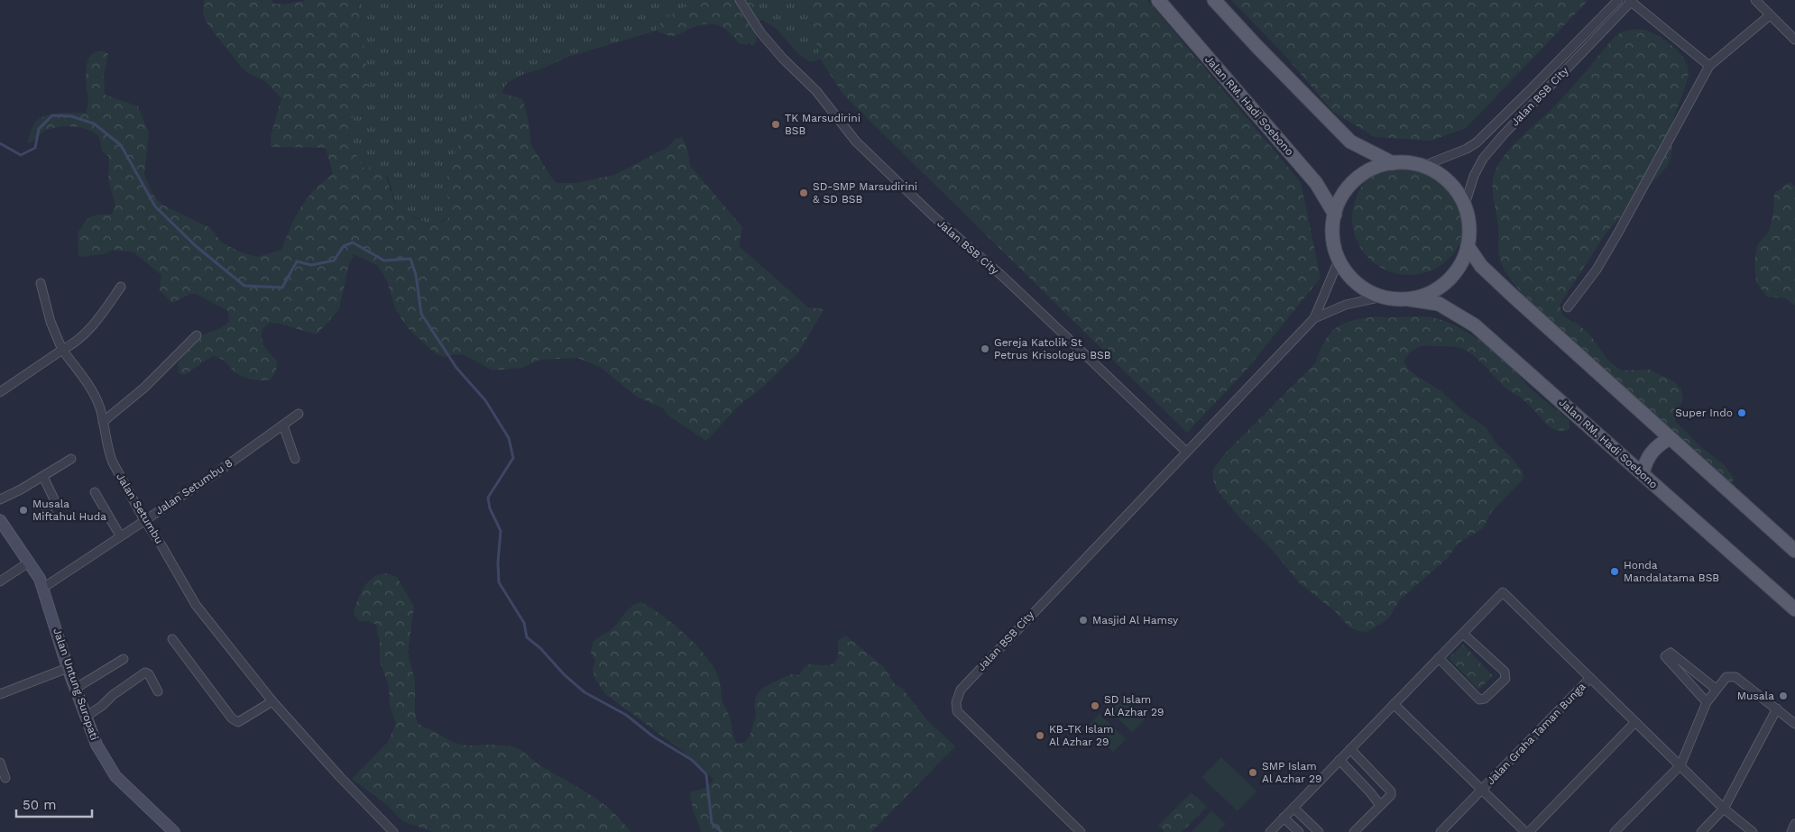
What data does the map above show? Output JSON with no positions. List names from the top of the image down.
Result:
{
  "streets": {
    "main road": ["Jalan RM. Hadi Soebono", "Jalan Untung Suropati"],
    "street": [
      "Jalan BSB City",
      "Jalan Setumbu 8",
      "Jalan Setumbu",
      "Jalan Graha Taman Bunga"
    ]
  },
  "crossings": [
    ["Jalan BSB City", "Jalan RM. Hadi Soebono"],
    ["Jalan Setumbu 8", "Jalan Setumbu"],
    ["Jalan Setumbu 8", "Jalan Untung Suropati"]
  ],
  "places": [
    "TK Marsudirini BSB",
    "SD-SMP Marsudirini & SD BSB",
    "Gereja Katolik St Petrus Krisologus BSB",
    "Super Indo",
    "Musala Miftahul Huda",
    "Honda Mandalatama BSB",
    "Masjid Al Hamsy",
    "Musala",
    "SD Islam Al Azhar 29",
    "KB-TK Islam Al Azhar 29",
    "SMP Islam Al Azhar 29"
  ],
  "scale_bar": "50 m"
}
